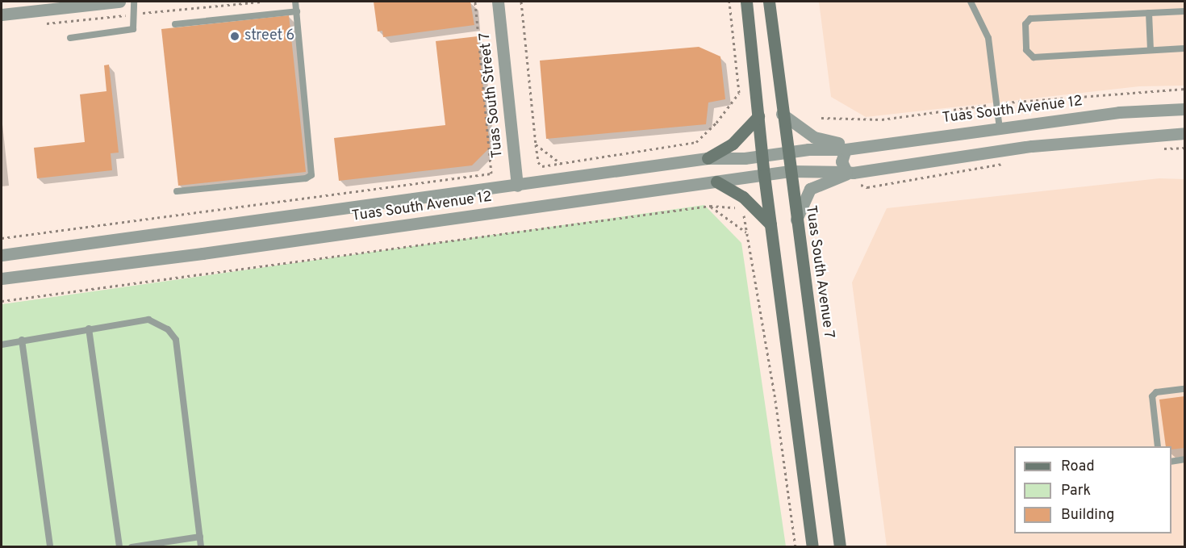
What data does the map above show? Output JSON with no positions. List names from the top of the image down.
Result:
{
  "streets": {
    "street": ["Tuas South Street 7", "Tuas South Avenue 12", "Tuas South Avenue 7"]
  },
  "crossings": [
    ["Tuas South Street 7", "Tuas South Avenue 12"],
    ["Tuas South Avenue 12", "Tuas South Avenue 7"]
  ],
  "places": ["street 6"],
  "legend": ["Road", "Park", "Building"]
}
